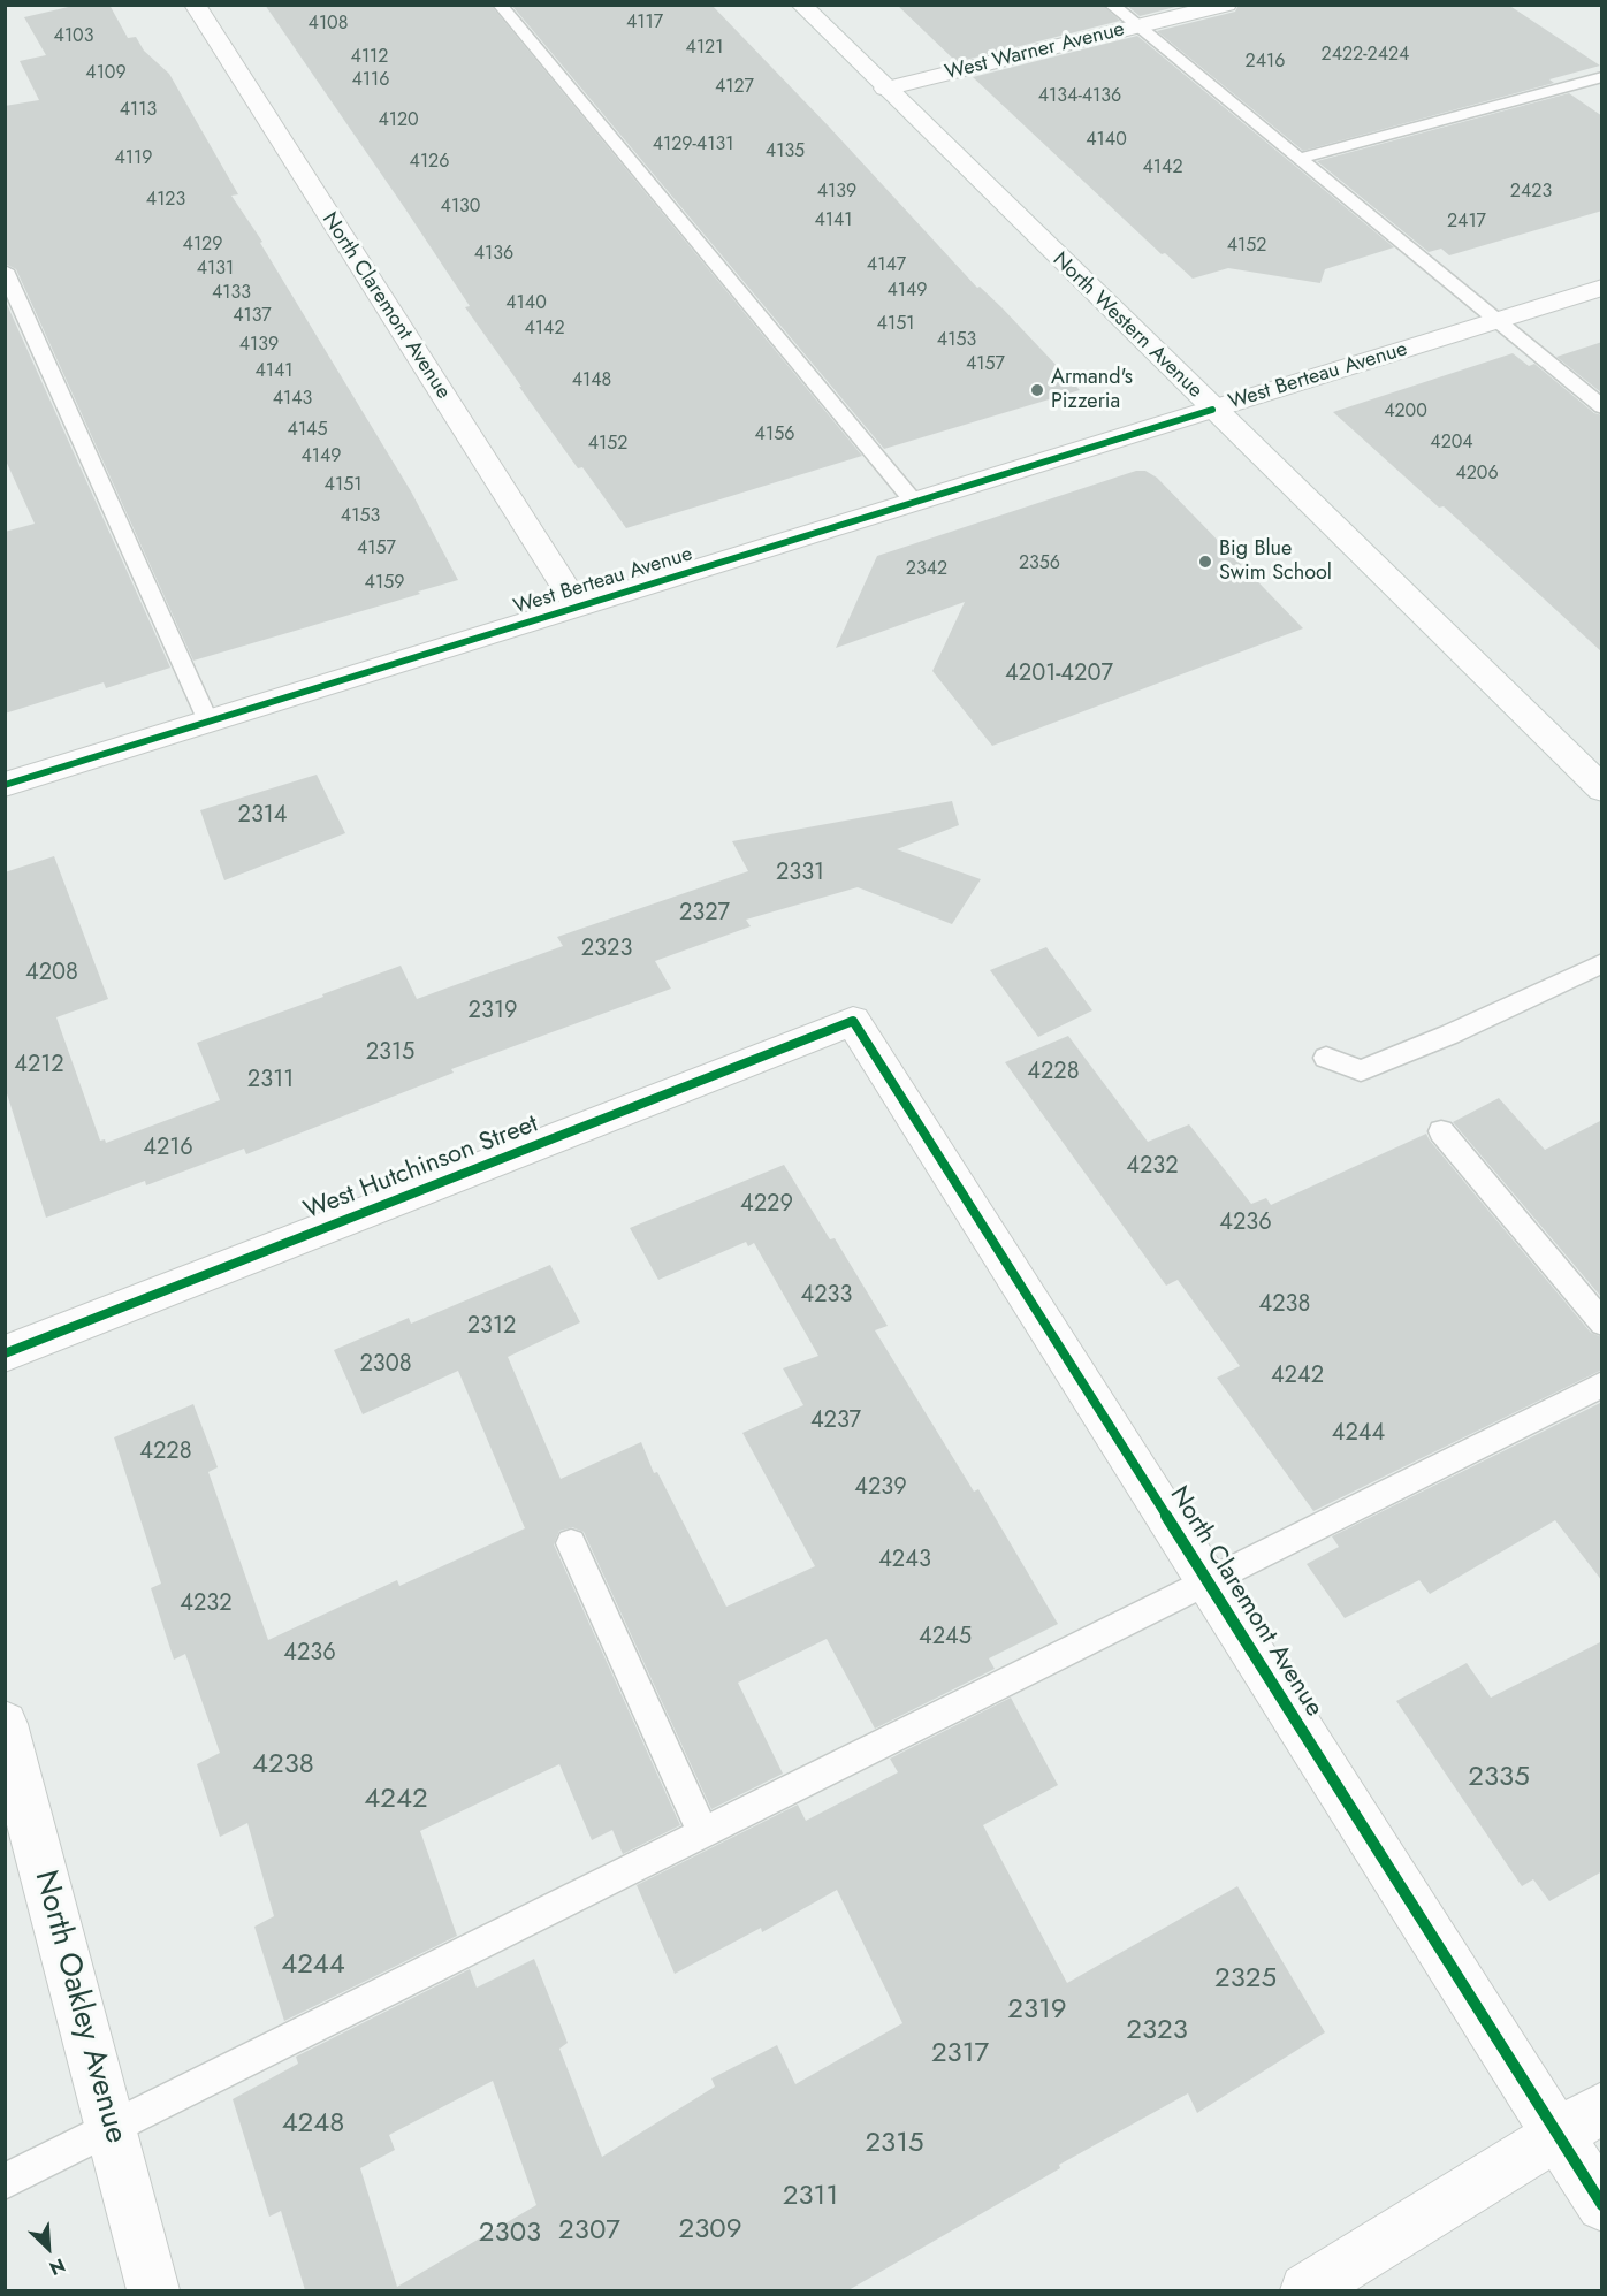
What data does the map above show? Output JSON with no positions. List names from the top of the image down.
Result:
{
  "streets": {
    "street": [
      "West Warner Avenue",
      "North Claremont Avenue",
      "North Western Avenue",
      "West Berteau Avenue",
      "West Hutchinson Street",
      "North Oakley Avenue"
    ]
  },
  "crossings": [
    ["West Warner Avenue", "North Western Avenue"],
    ["North Claremont Avenue", "West Berteau Avenue"],
    ["North Claremont Avenue", "West Hutchinson Street"],
    ["North Western Avenue", "West Berteau Avenue"]
  ],
  "places": ["Armand's Pizzeria", "Big Blue Swim School"],
  "house_numbers": [
    "4117",
    "4108",
    "4103",
    "4121",
    "2422-2424",
    "4112",
    "2416",
    "4109",
    "4116",
    "4127",
    "4134-4136",
    "4113",
    "4120",
    "4140",
    "4129-4131",
    "4135",
    "4119",
    "4126",
    "4142",
    "4139",
    "2423",
    "4123",
    "4130",
    "4141",
    "2417",
    "4129",
    "4152",
    "4136",
    "4147",
    "4131",
    "4149",
    "4133",
    "4140",
    "4137",
    "4151",
    "4142",
    "4153",
    "4139",
    "4157",
    "4141",
    "4148",
    "4143",
    "4200",
    "4145",
    "4156",
    "4204",
    "4152",
    "4149",
    "4206",
    "4151",
    "4153",
    "4157",
    "2356",
    "2342",
    "4159",
    "4201-4207",
    "2314",
    "2331",
    "2327",
    "2323",
    "4208",
    "2319",
    "2315",
    "4212",
    "4228",
    "2311",
    "4216",
    "4232",
    "4229",
    "4236",
    "4233",
    "4238",
    "2312",
    "2308",
    "4242",
    "4237",
    "4244",
    "4228",
    "4239",
    "4243",
    "4232",
    "4245",
    "4236",
    "4238",
    "2335",
    "4242",
    "4244",
    "2325",
    "2319",
    "2323",
    "2317",
    "4248",
    "2315",
    "2311",
    "2309",
    "2307",
    "2303"
  ],
  "north": "bottom right"
}
